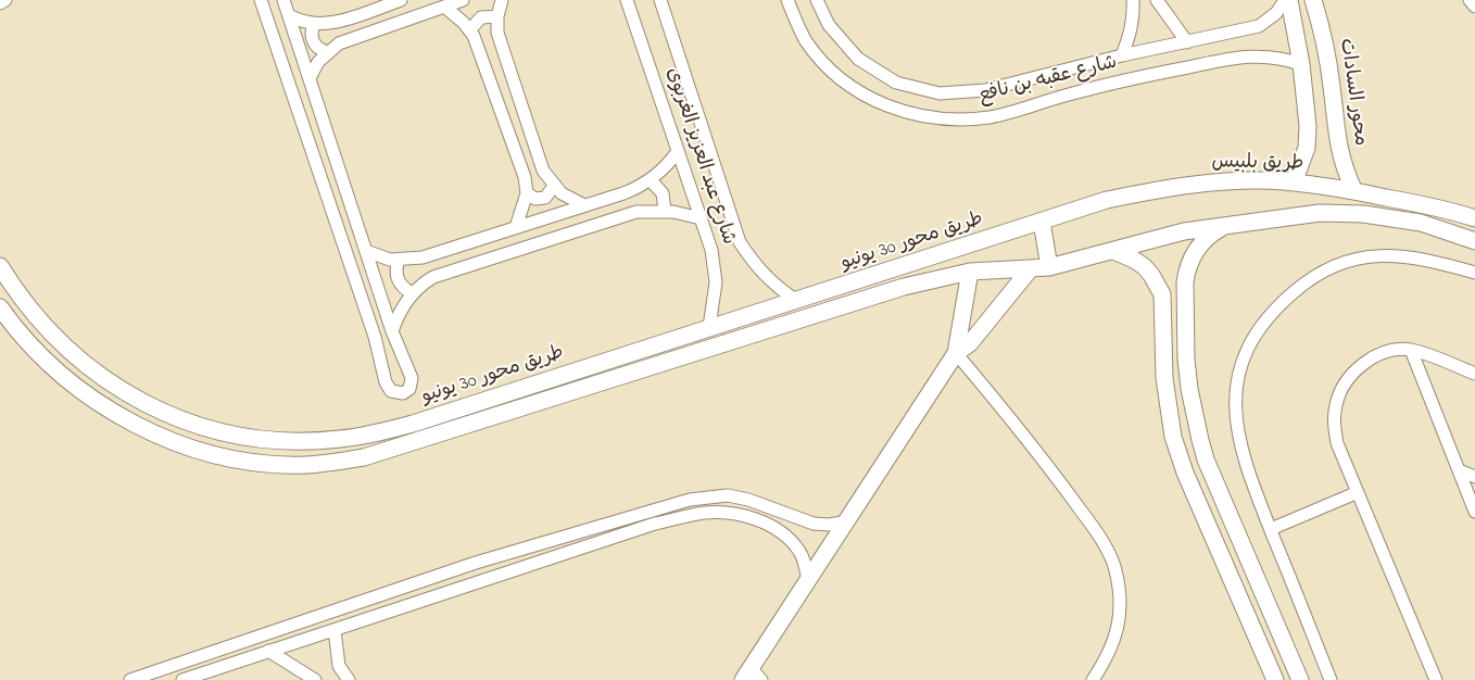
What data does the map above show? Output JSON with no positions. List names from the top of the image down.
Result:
{
  "streets": {
    "street": [
      "شارع عقبه بن نافع",
      "محور السادات",
      "شارع عبد العزيز الغربوى",
      "طريق بلبيس",
      "طريق محور 30 يونيو"
    ]
  },
  "crossings": [
    ["محور السادات", "طريق بلبيس"],
    ["شارع عبد العزيز الغربوى", "طريق محور 30 يونيو"],
    ["طريق بلبيس", "طريق محور 30 يونيو"]
  ]
}
